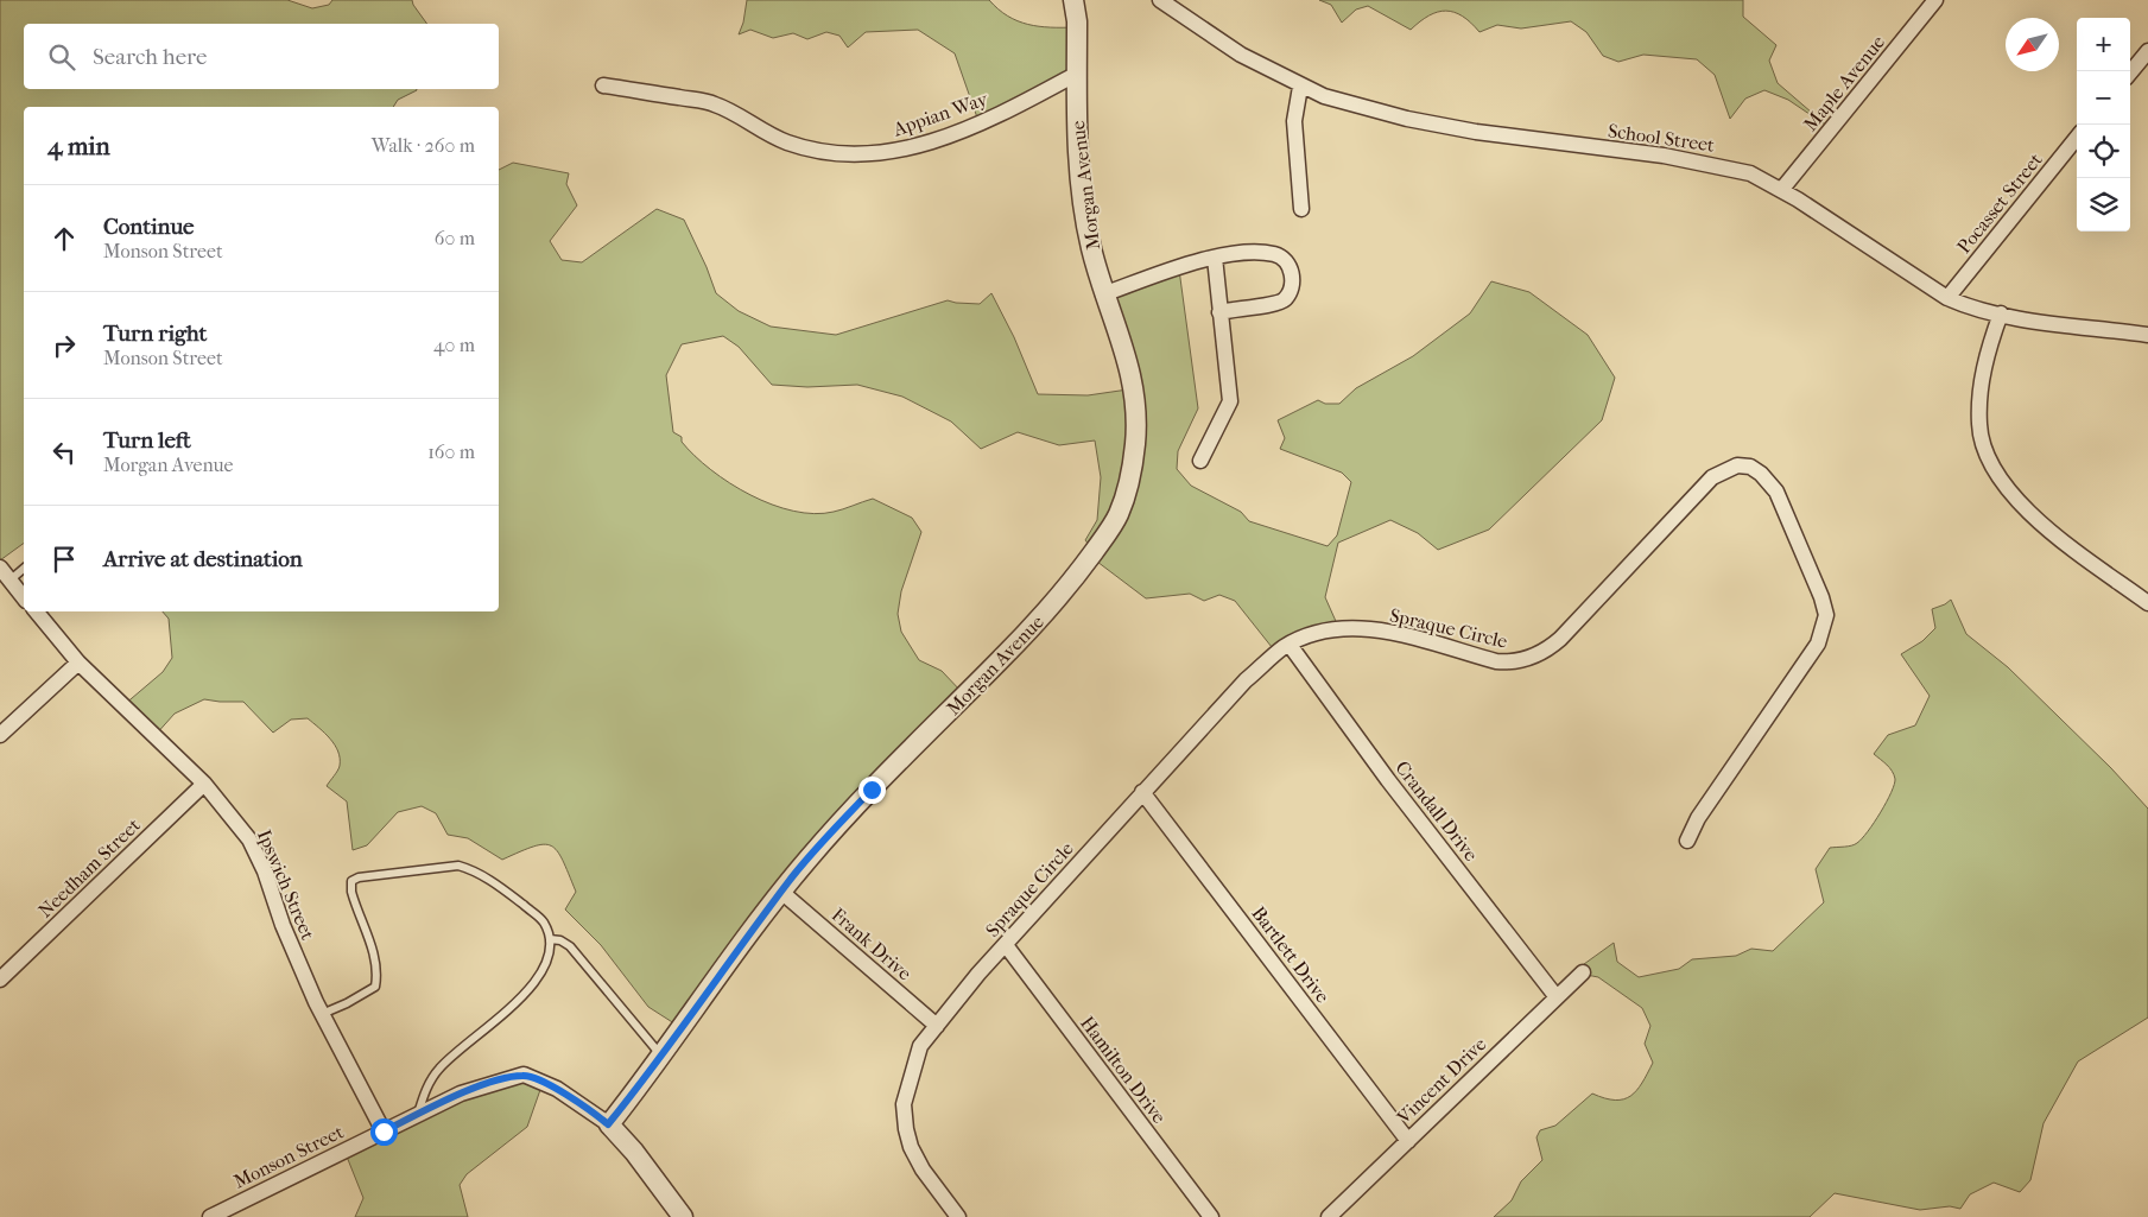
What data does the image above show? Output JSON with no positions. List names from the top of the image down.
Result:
{
  "streets": {
    "street": [
      "Maple Avenue",
      "Appian Way",
      "School Street",
      "Morgan Avenue",
      "Pocasset Street",
      "Spraque Circle",
      "Crandall Drive",
      "Needham Street",
      "Ipswich Street",
      "Frank Drive",
      "Bartlett Drive",
      "Hamilton Drive",
      "Vincent Drive",
      "Monson Street"
    ]
  },
  "crossings": [
    ["Maple Avenue", "School Street"],
    ["Appian Way", "Morgan Avenue"],
    ["School Street", "Pocasset Street"],
    ["Morgan Avenue", "Frank Drive"],
    ["Morgan Avenue", "Monson Street"],
    ["Spraque Circle", "Crandall Drive"],
    ["Spraque Circle", "Frank Drive"],
    ["Spraque Circle", "Bartlett Drive"],
    ["Spraque Circle", "Hamilton Drive"],
    ["Crandall Drive", "Vincent Drive"],
    ["Needham Street", "Ipswich Street"],
    ["Ipswich Street", "Monson Street"],
    ["Bartlett Drive", "Vincent Drive"]
  ],
  "north": "bottom left",
  "page": {
    "map_buttons": ["+", "−"],
    "search": "Search here",
    "heading": ["4 min", "Walk · 260 m"],
    "list": [
      ["Continue", "Monson Street", "60 m"],
      ["Turn right", "Monson Street", "40 m"],
      ["Turn left", "Morgan Avenue", "160 m"],
      "Arrive at destination"
    ]
  }
}
